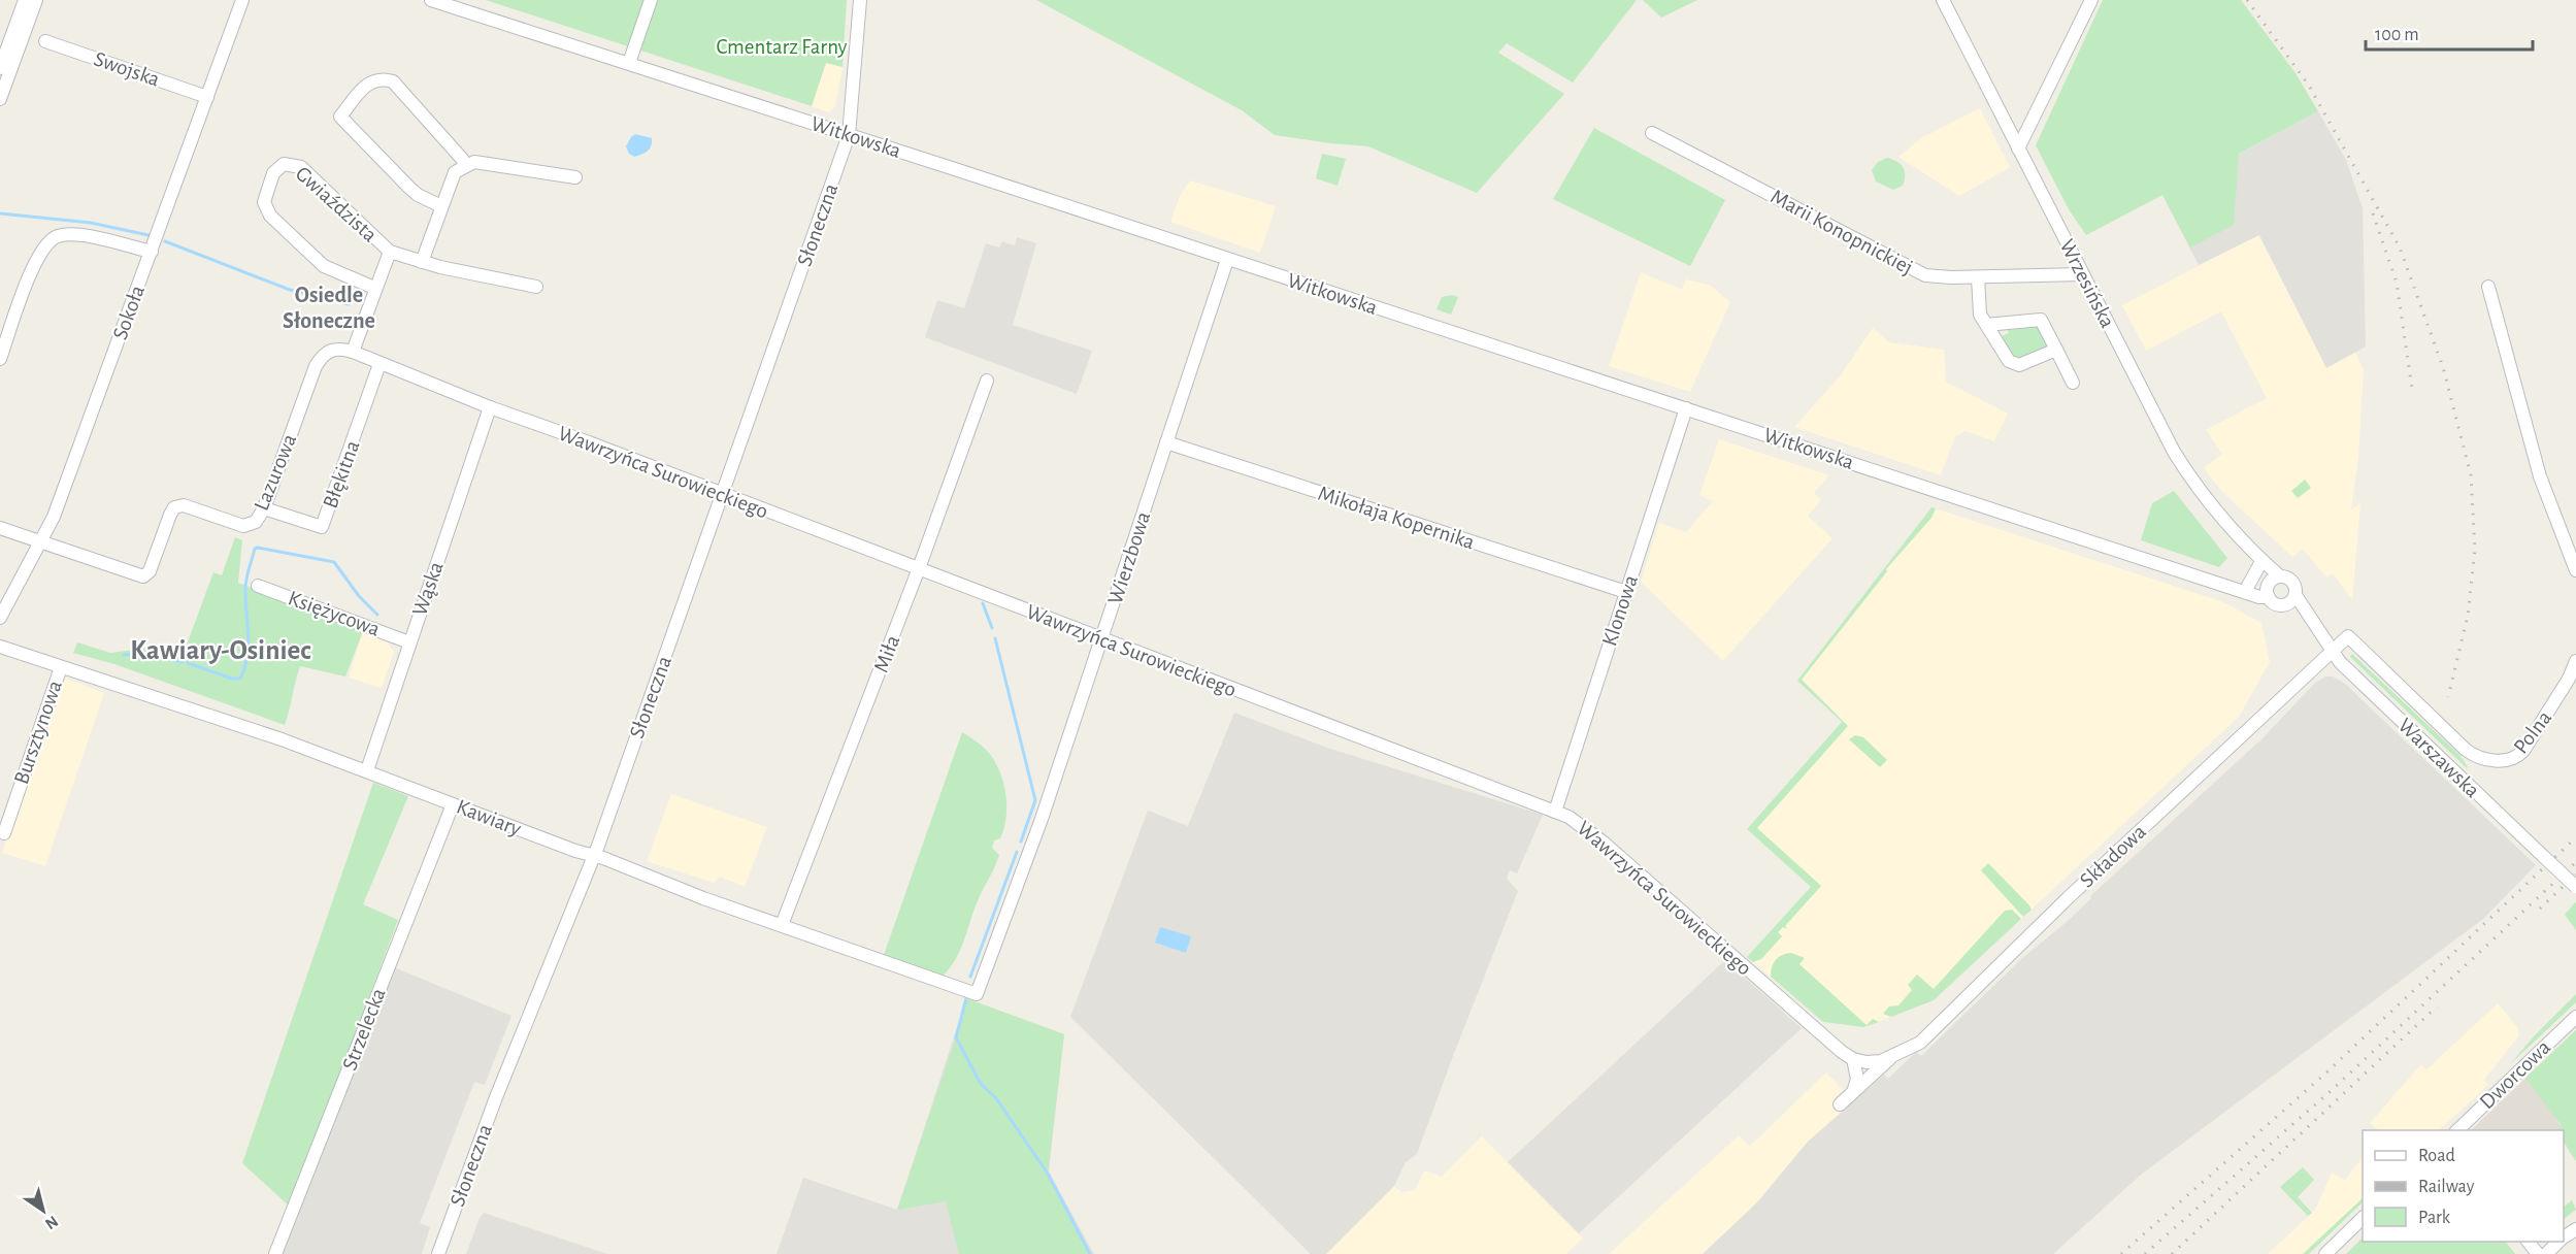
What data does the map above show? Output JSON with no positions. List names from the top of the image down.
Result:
{
  "streets": {
    "street": [
      "Swojska",
      "Witkowska",
      "Gwiaździsta",
      "Słoneczna",
      "Marii Konopnickiej",
      "Wrzesińska",
      "Sokoła",
      "Lazurowa",
      "Wawrzyńca Surowieckiego",
      "Błękitna",
      "Mikołaja Kopernika",
      "Wierzbowa",
      "Wąska",
      "Klonowa",
      "Księżycowa",
      "Miła",
      "Bursztynowa",
      "Polna",
      "Warszawska",
      "Kawiary",
      "Składowa",
      "Strzelecka",
      "Dworcowa"
    ]
  },
  "crossings": [
    ["Swojska", "Sokoła"],
    ["Witkowska", "Słoneczna"],
    ["Witkowska", "Wrzesińska"],
    ["Witkowska", "Wierzbowa"],
    ["Witkowska", "Klonowa"],
    ["Witkowska", "Warszawska"],
    ["Gwiaździsta", "Wawrzyńca Surowieckiego"],
    ["Słoneczna", "Wawrzyńca Surowieckiego"],
    ["Słoneczna", "Kawiary"],
    ["Marii Konopnickiej", "Wrzesińska"],
    ["Wrzesińska", "Warszawska"],
    ["Sokoła", "Lazurowa"],
    ["Lazurowa", "Wawrzyńca Surowieckiego"],
    ["Lazurowa", "Błękitna"],
    ["Wawrzyńca Surowieckiego", "Błękitna"],
    ["Wawrzyńca Surowieckiego", "Wierzbowa"],
    ["Wawrzyńca Surowieckiego", "Wąska"],
    ["Wawrzyńca Surowieckiego", "Klonowa"],
    ["Wawrzyńca Surowieckiego", "Miła"],
    ["Wawrzyńca Surowieckiego", "Składowa"],
    ["Mikołaja Kopernika", "Wierzbowa"],
    ["Mikołaja Kopernika", "Klonowa"],
    ["Wierzbowa", "Kawiary"],
    ["Wąska", "Księżycowa"],
    ["Wąska", "Kawiary"],
    ["Miła", "Kawiary"],
    ["Bursztynowa", "Kawiary"],
    ["Polna", "Warszawska"],
    ["Polna", "Składowa"],
    ["Warszawska", "Składowa"],
    ["Kawiary", "Strzelecka"]
  ],
  "districts": ["Osiedle Słoneczne", "Kawiary-Osiniec"],
  "parks": ["Cmentarz Farny"],
  "legend": ["Road", "Railway", "Park"],
  "scale_bar": "100 m",
  "north": "bottom right"
}
